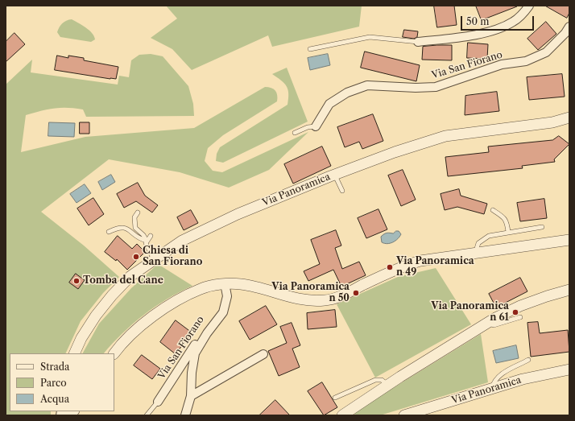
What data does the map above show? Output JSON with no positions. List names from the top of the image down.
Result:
{
  "streets": {
    "street": ["Via San Fiorano", "Via Panoramica"]
  },
  "places": [
    "Chiesa di San Fiorano",
    "Via Panoramica n 49",
    "Tomba del Cane",
    "Via Panoramica n 50",
    "Via Panoramica n 61"
  ],
  "legend": ["Strada", "Parco", "Acqua"],
  "scale_bar": "50 m"
}
